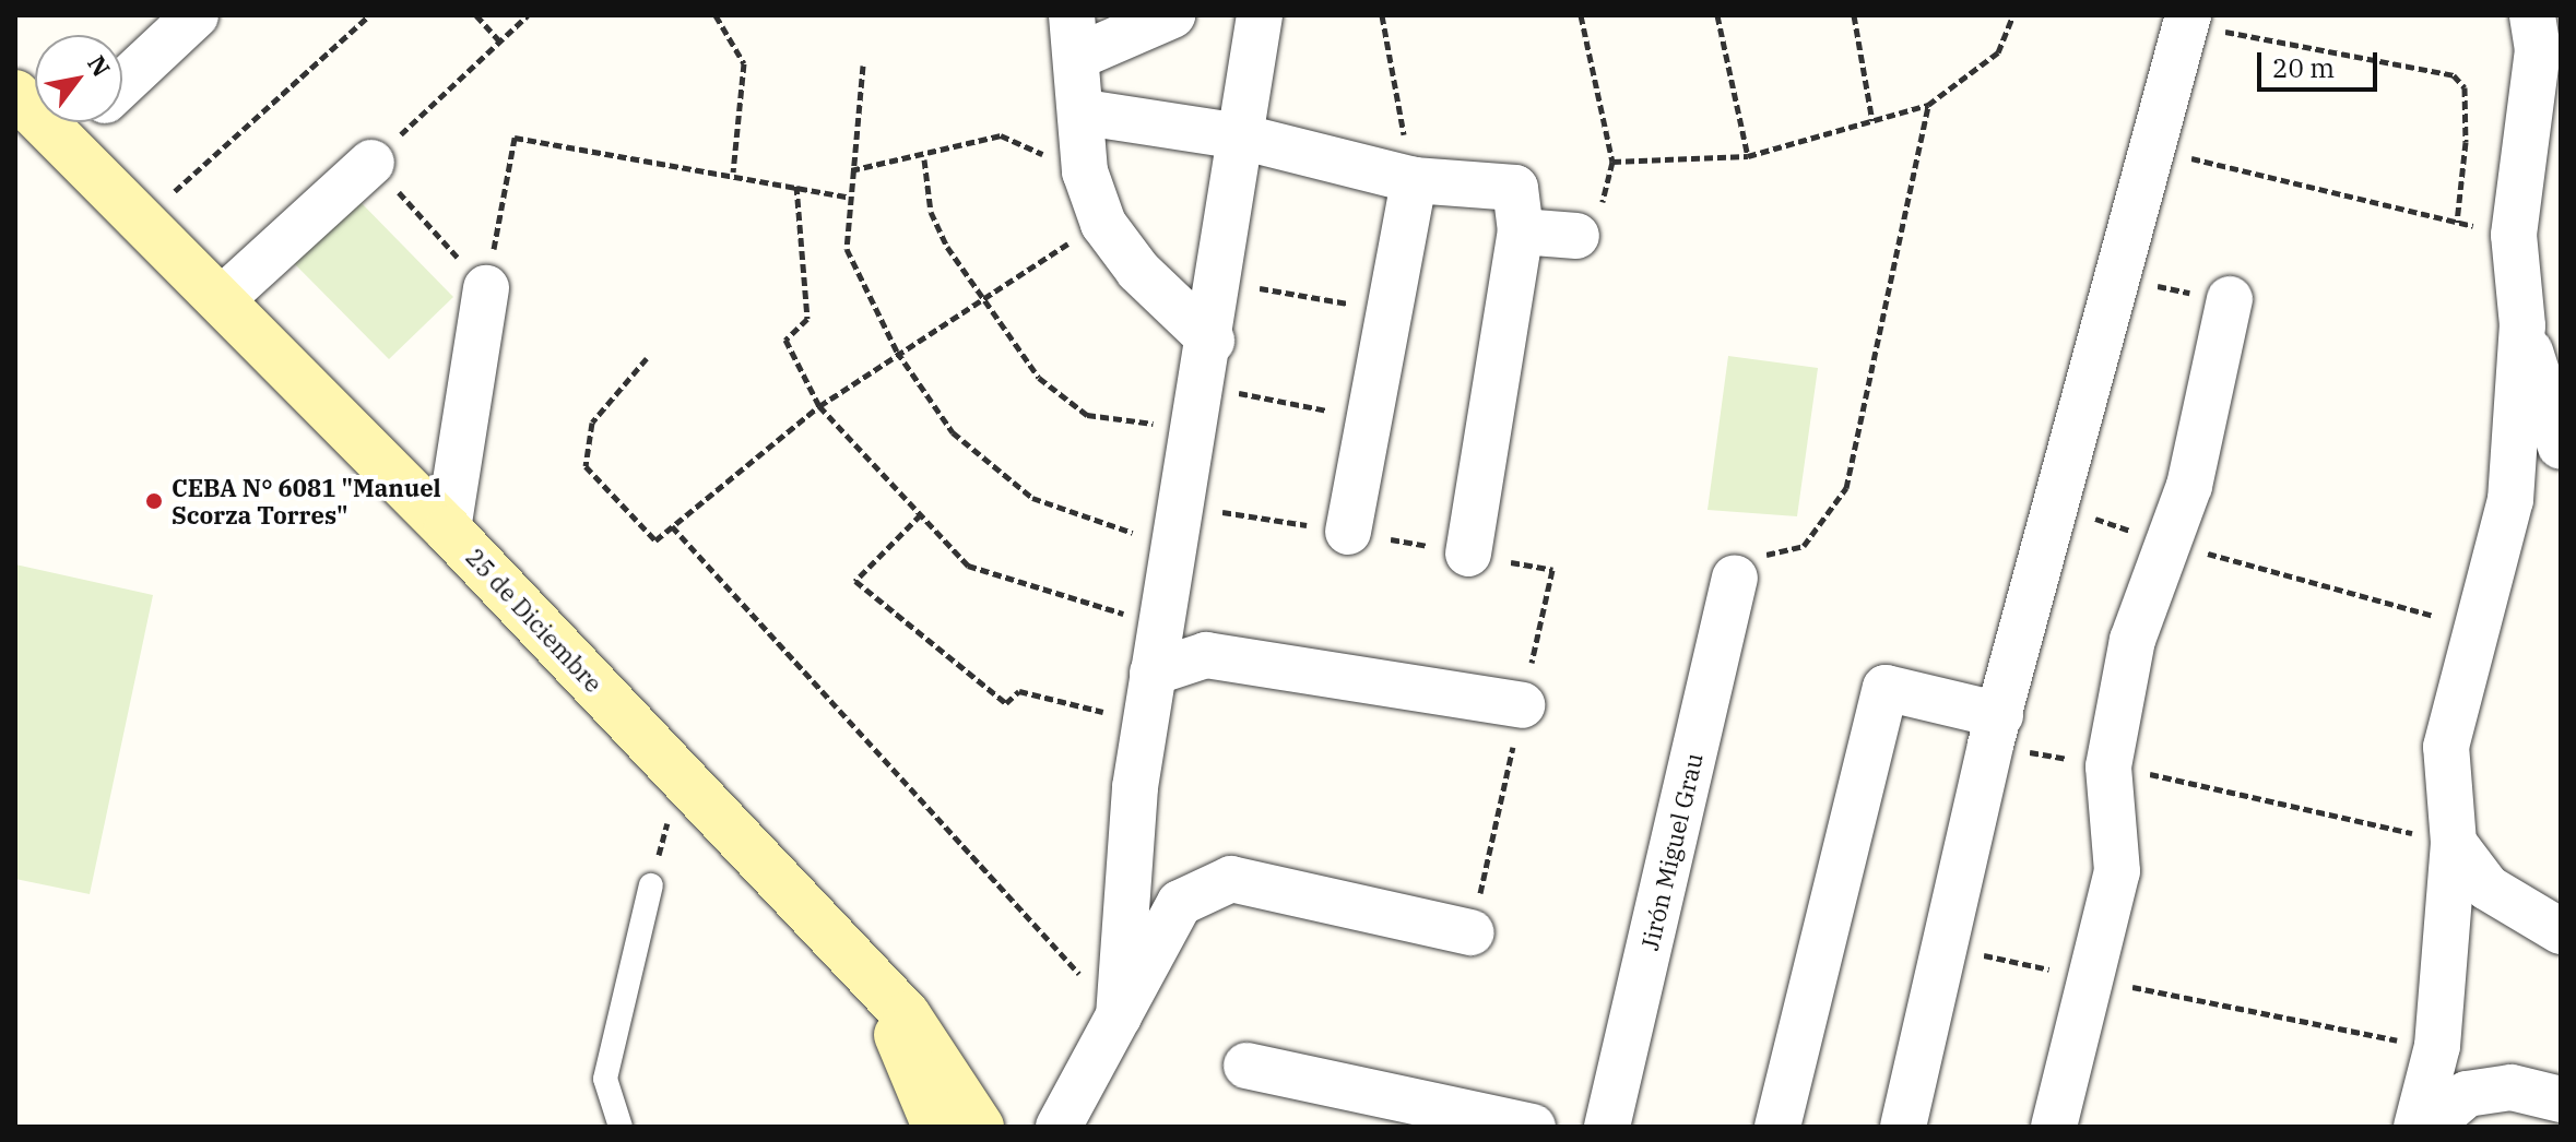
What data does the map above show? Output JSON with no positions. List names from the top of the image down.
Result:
{
  "streets": {
    "street": ["25 de Diciembre", "Jirón Miguel Grau"]
  },
  "places": ["CEBA N° 6081 \"Manuel Scorza Torres\""],
  "scale_bar": "20 m",
  "north": "top right"
}
